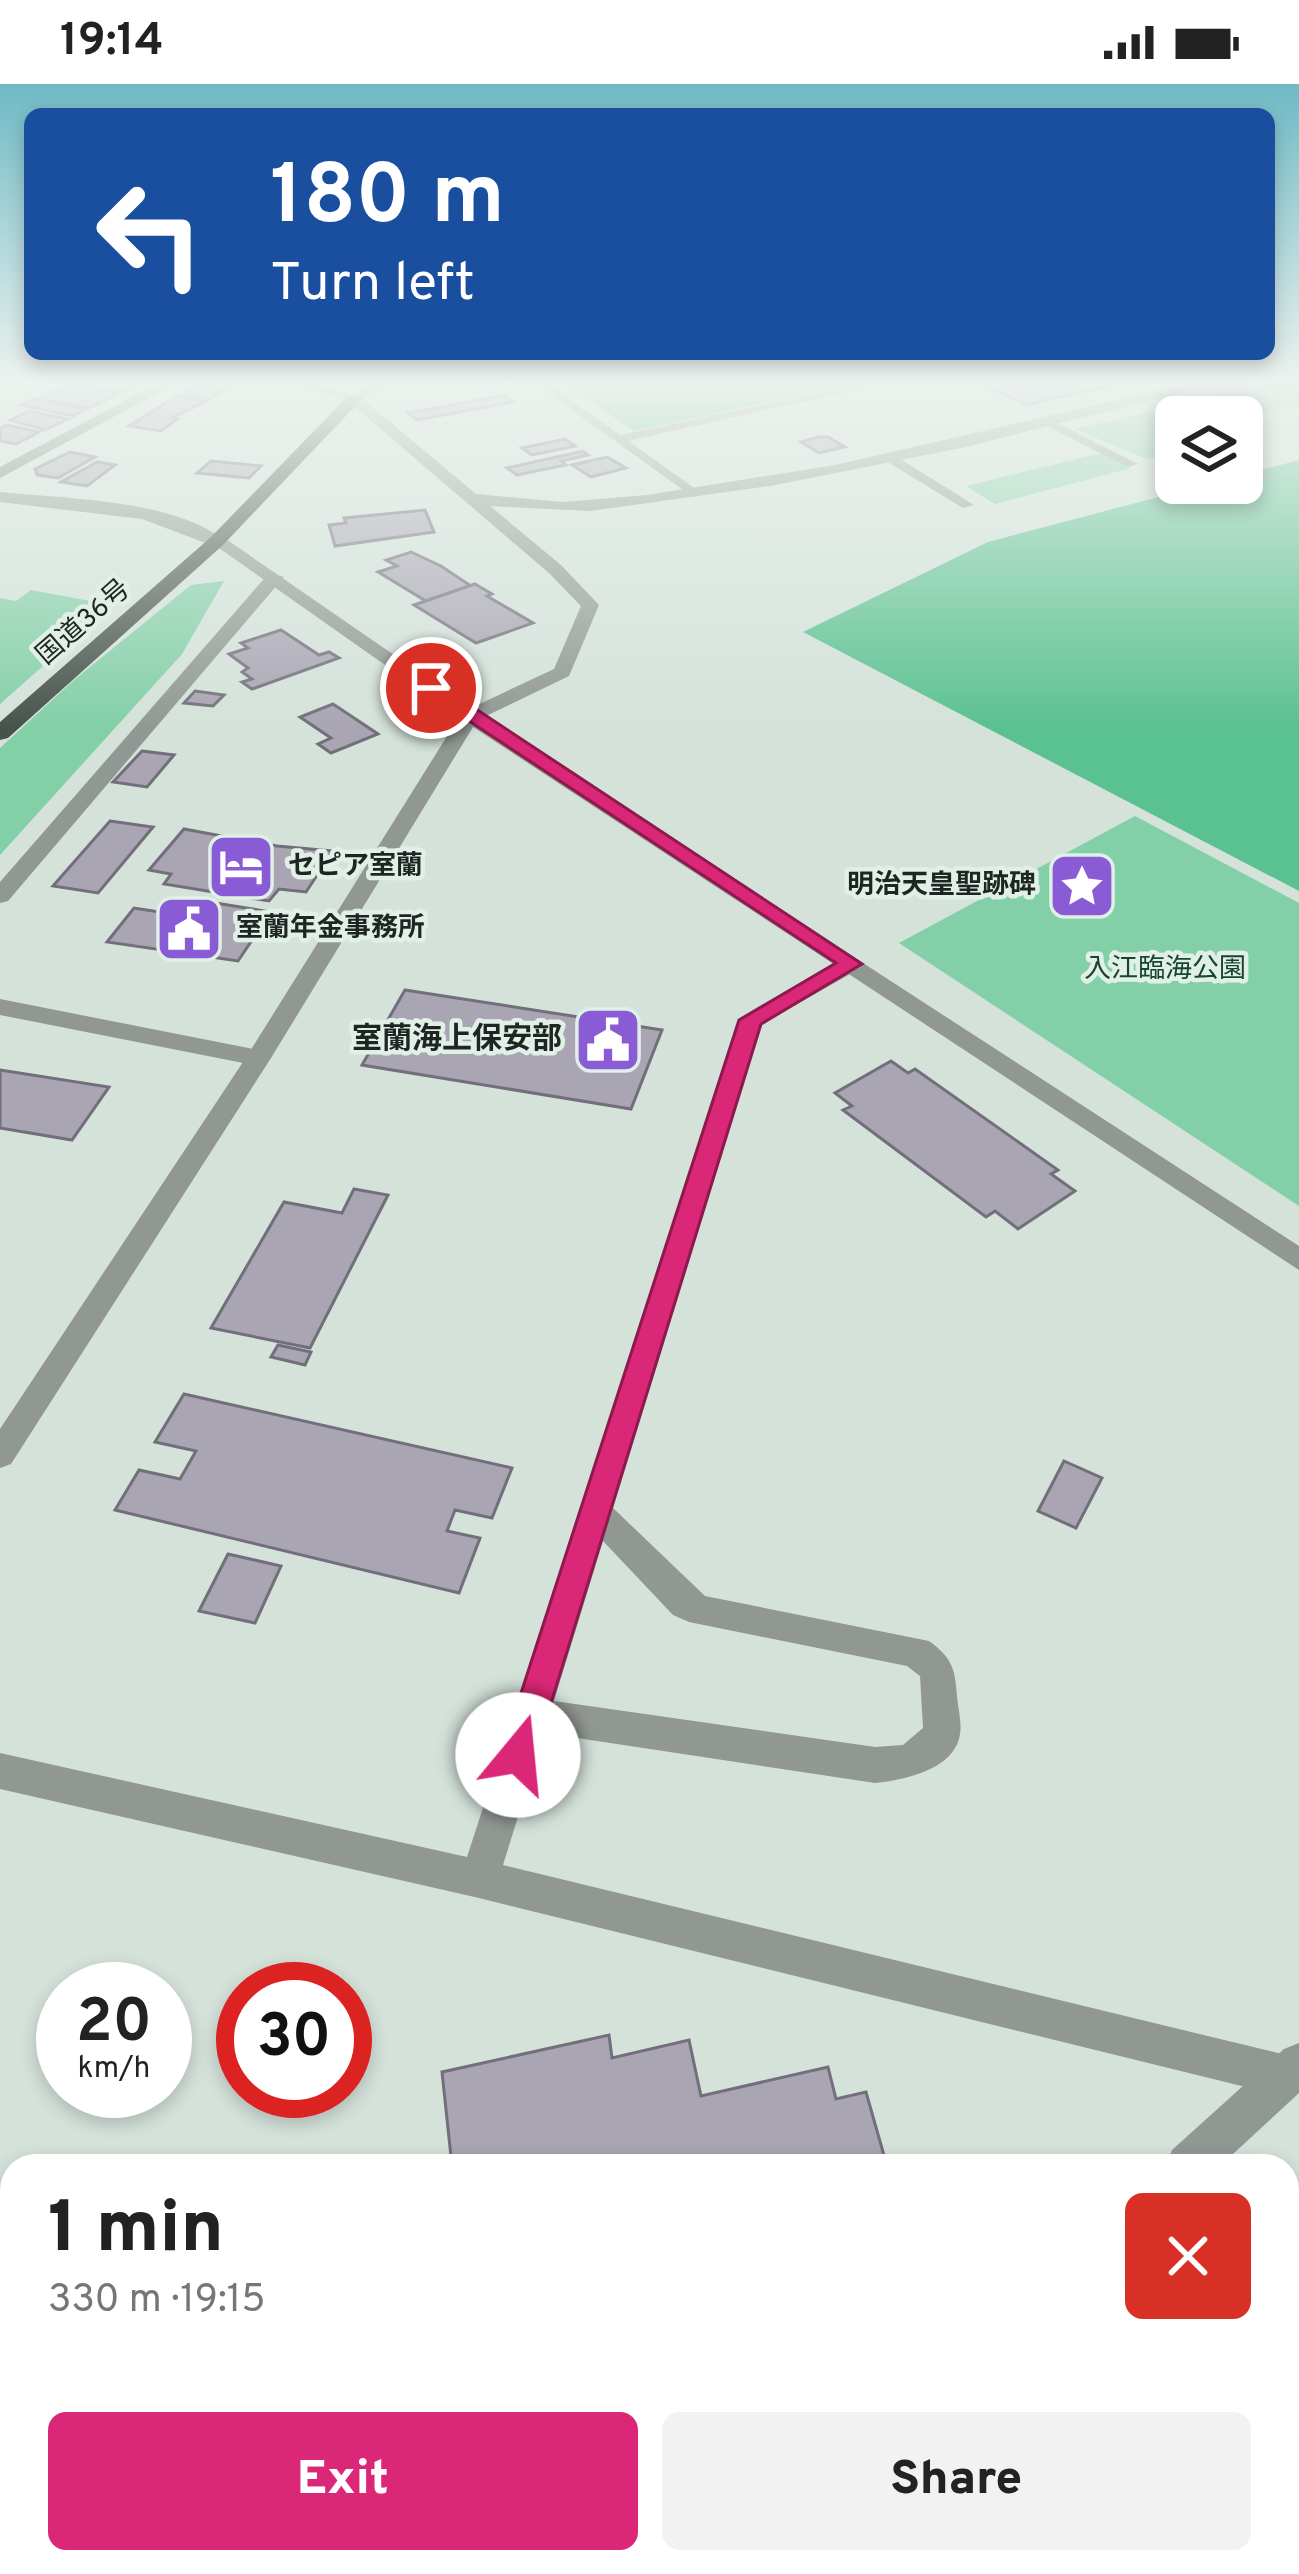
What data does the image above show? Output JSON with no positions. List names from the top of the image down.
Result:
{
  "streets": {
    "highway": ["国道36号"]
  },
  "parks": ["入江臨海公園"],
  "places": {
    "hotel": ["セピア室蘭"],
    "place": ["明治天皇聖跡碑"],
    "public building": ["室蘭年金事務所", "室蘭海上保安部"]
  },
  "page": {
    "status": "19:14",
    "turn": ["180 m", "Turn left"],
    "speed": "20 km/h",
    "limit": "30",
    "heading": ["1 min", "330 m · 19:15"],
    "buttons": ["Exit", "Share"]
  }
}
